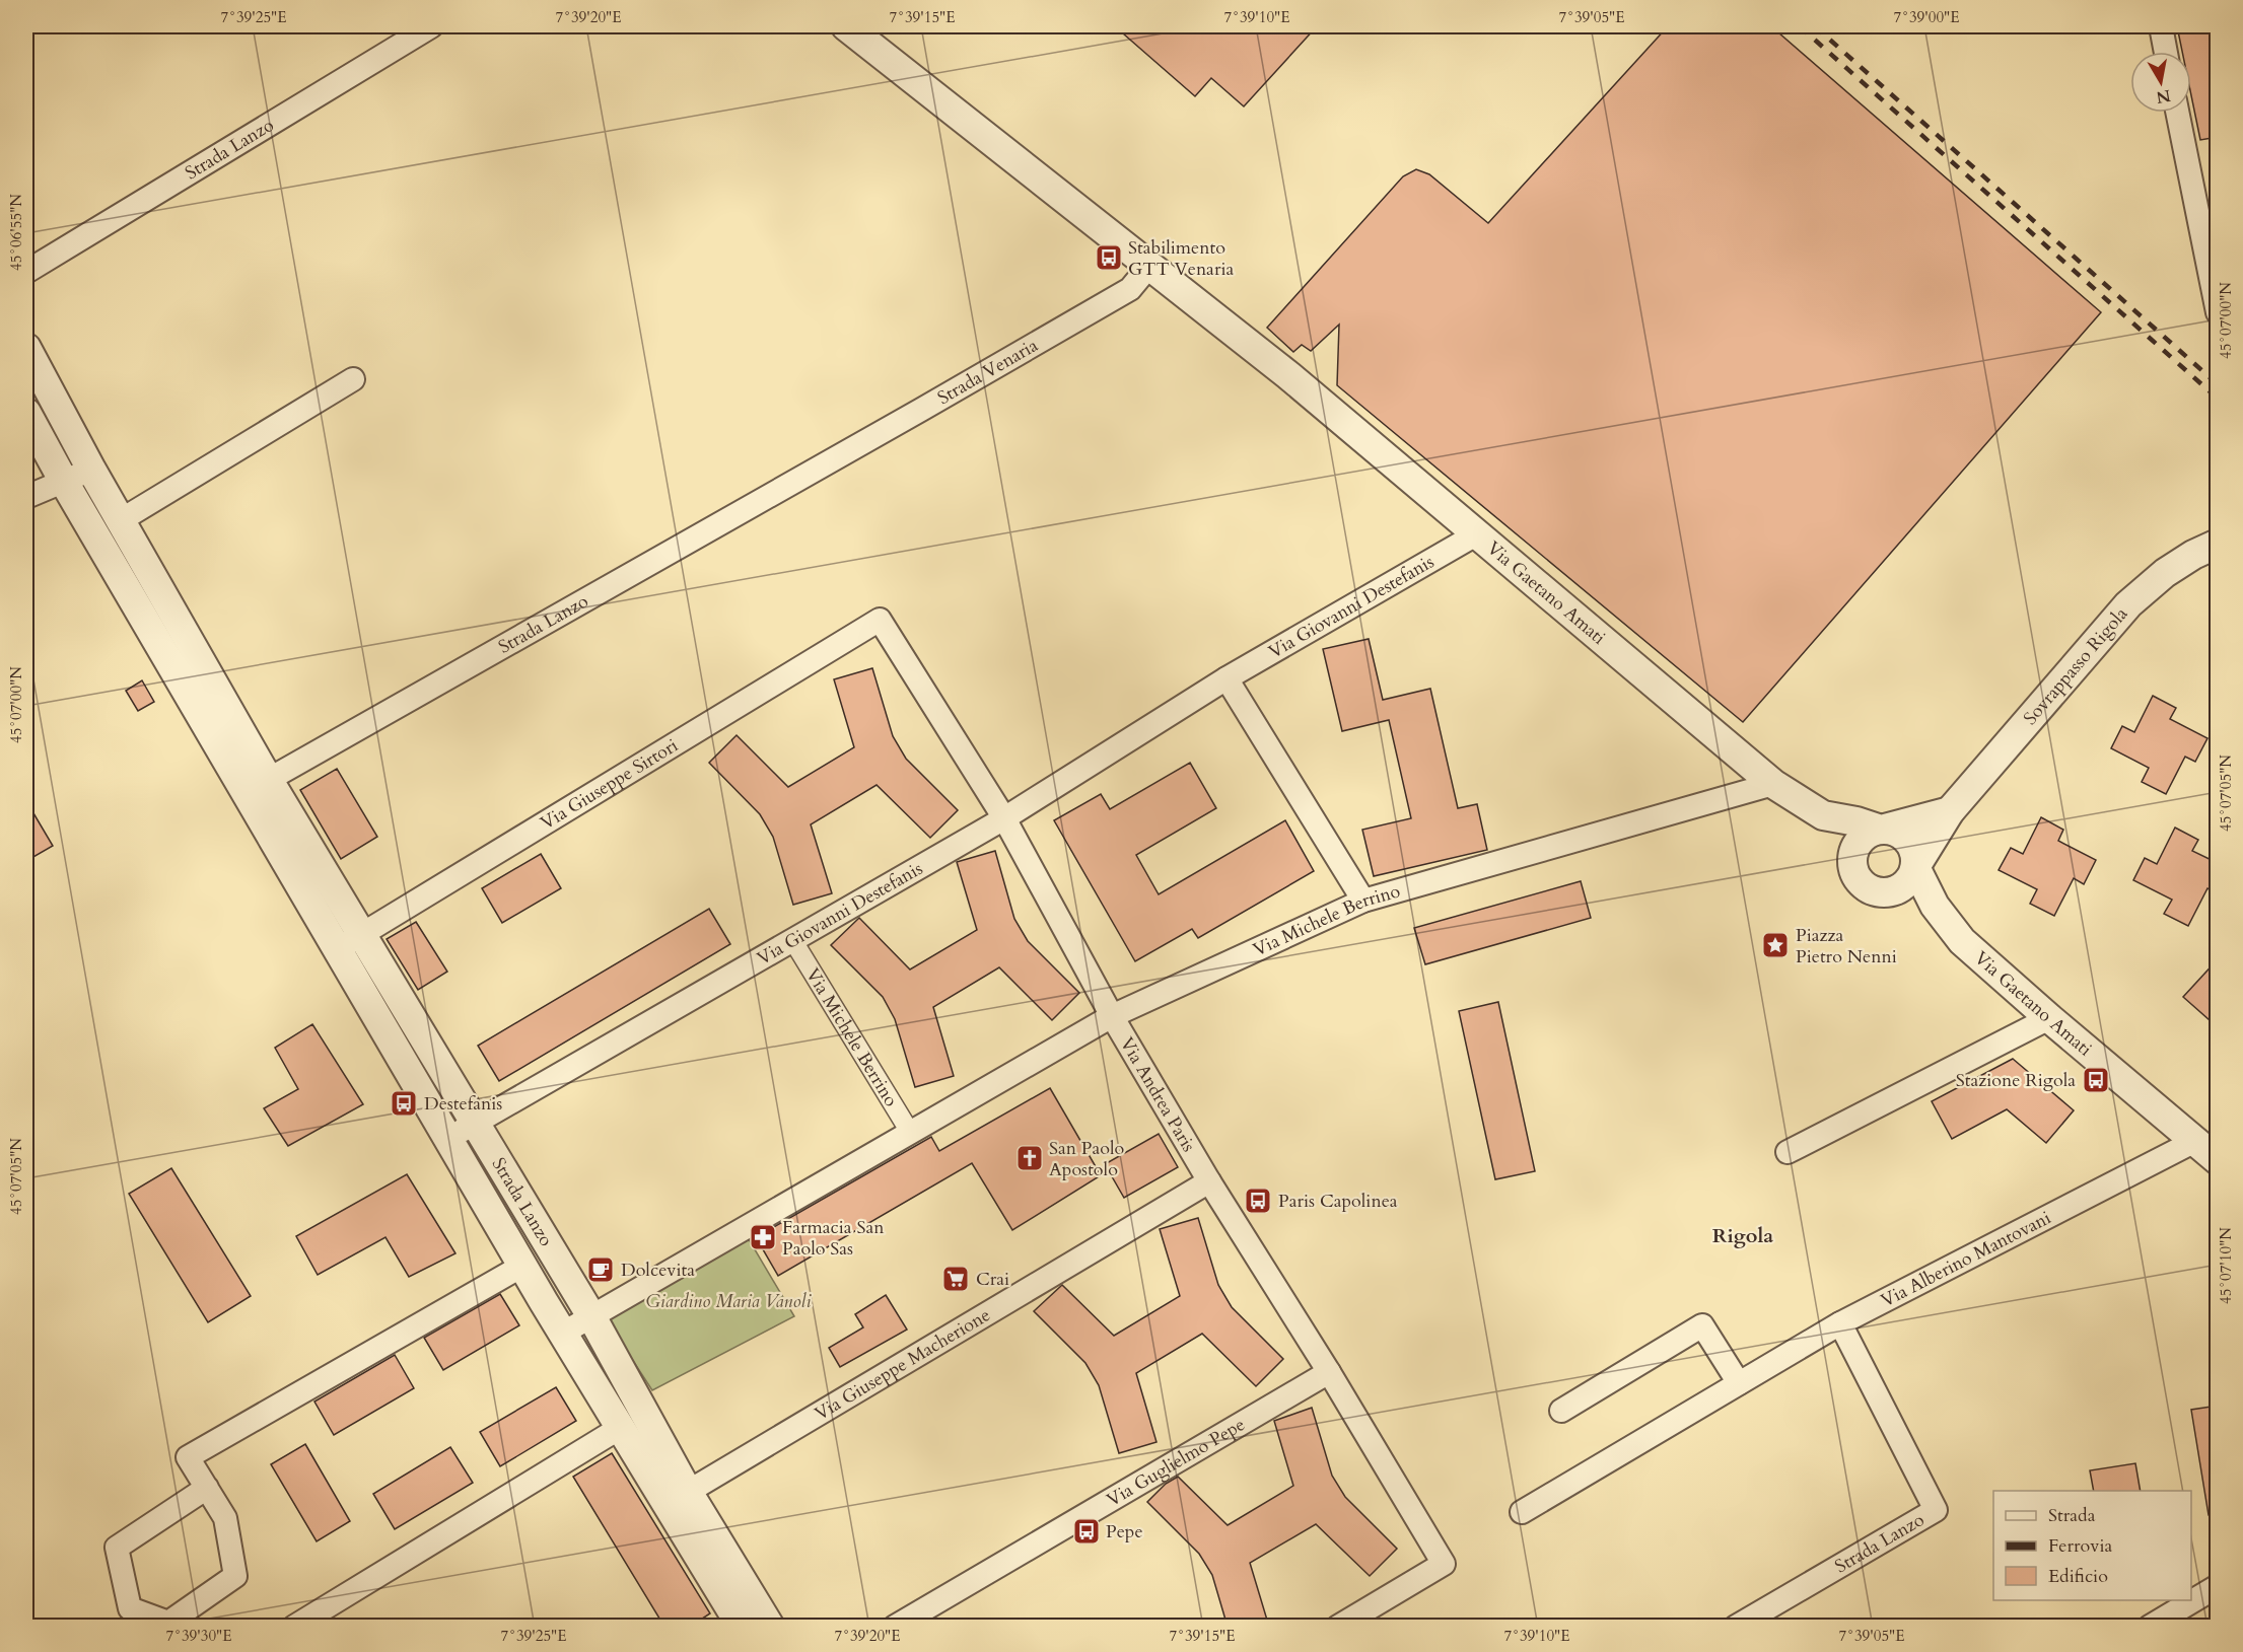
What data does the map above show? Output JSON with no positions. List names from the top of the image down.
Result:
{
  "streets": {
    "street": [
      "Strada Lanzo",
      "Strada Venaria",
      "Via Gaetano Amati",
      "Via Giovanni Destefanis",
      "Sovrappasso Rigola",
      "Via Giuseppe Sirtori",
      "Via Michele Berrino",
      "Via Andrea Paris",
      "Via Alberino Mantovani",
      "Via Giuseppe Macherione",
      "Via Guglielmo Pepe"
    ]
  },
  "crossings": [
    ["Strada Lanzo", "Strada Venaria"],
    ["Strada Lanzo", "Via Giovanni Destefanis"],
    ["Strada Lanzo", "Via Giuseppe Sirtori"],
    ["Strada Lanzo", "Via Michele Berrino"],
    ["Strada Lanzo", "Via Alberino Mantovani"],
    ["Strada Lanzo", "Via Giuseppe Macherione"],
    ["Strada Venaria", "Via Gaetano Amati"],
    ["Via Gaetano Amati", "Via Giovanni Destefanis"],
    ["Via Gaetano Amati", "Via Michele Berrino"],
    ["Via Gaetano Amati", "Via Alberino Mantovani"],
    ["Via Giovanni Destefanis", "Via Michele Berrino"],
    ["Via Giovanni Destefanis", "Via Andrea Paris"],
    ["Via Giuseppe Sirtori", "Via Andrea Paris"],
    ["Via Michele Berrino", "Via Andrea Paris"],
    ["Via Andrea Paris", "Via Giuseppe Macherione"],
    ["Via Andrea Paris", "Via Guglielmo Pepe"]
  ],
  "districts": ["Rigola"],
  "parks": ["Giardino Maria Vanoli"],
  "places": {
    "bus stop": [
      "Stabilimento GTT Venaria",
      "Stazione Rigola",
      "Destefanis",
      "Paris Capolinea",
      "Pepe"
    ],
    "place": ["Piazza Pietro Nenni"],
    "church": ["San Paolo Apostolo"],
    "pharmacy": ["Farmacia San Paolo Sas"],
    "cafe": ["Dolcevita"],
    "supermarket": ["Crai"]
  },
  "legend": ["Strada", "Ferrovia", "Edificio"],
  "north": "bottom",
  "coordinates": [
    "7°39'25\"E",
    "7°39'20\"E",
    "7°39'15\"E",
    "7°39'10\"E",
    "7°39'05\"E",
    "7°39'00\"E",
    "45°06'55\"N",
    "45°07'00\"N",
    "45°07'05\"N",
    "45°07'10\"N",
    "7°39'30\"E"
  ]
}
